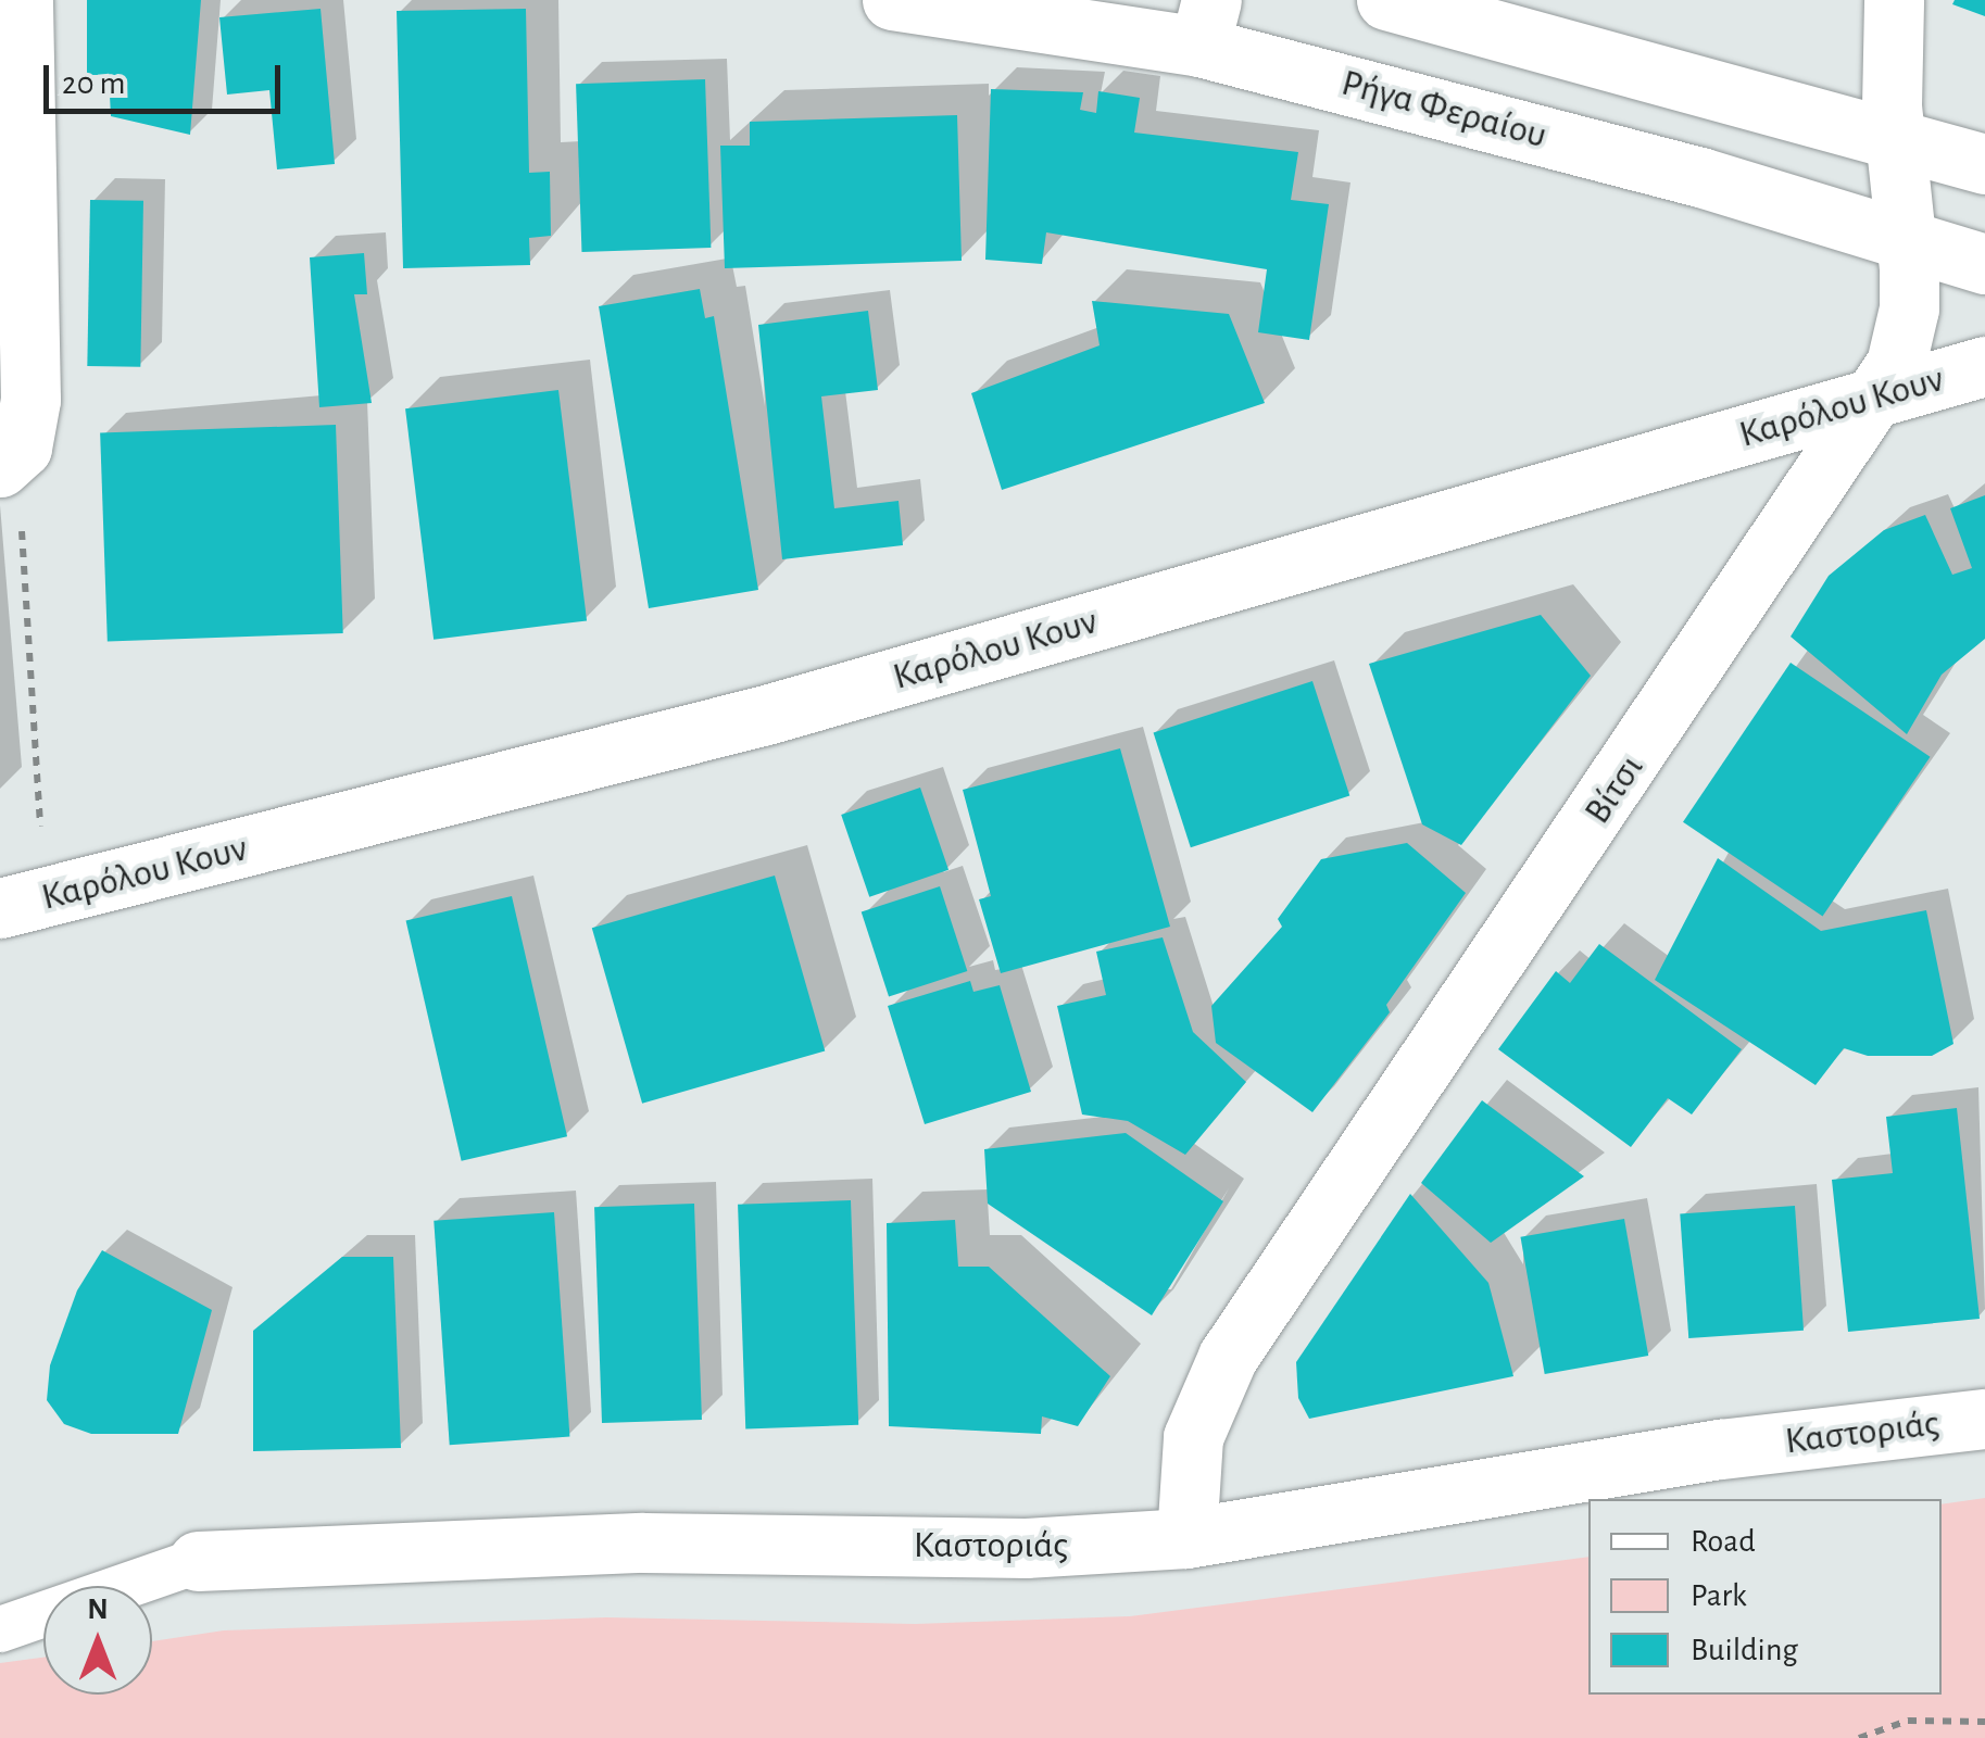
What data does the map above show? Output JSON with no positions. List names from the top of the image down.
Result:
{
  "streets": {
    "street": [
      "Ρήγα Φεραίου",
      "Καρόλου Κουν",
      "Βίτσι",
      "Καστοριάς"
    ]
  },
  "crossings": [
    ["Ρήγα Φεραίου", "Βίτσι"],
    ["Καρόλου Κουν", "Βίτσι"],
    ["Βίτσι", "Καστοριάς"]
  ],
  "legend": ["Road", "Park", "Building"],
  "scale_bar": "20 m",
  "north": "top"
}
